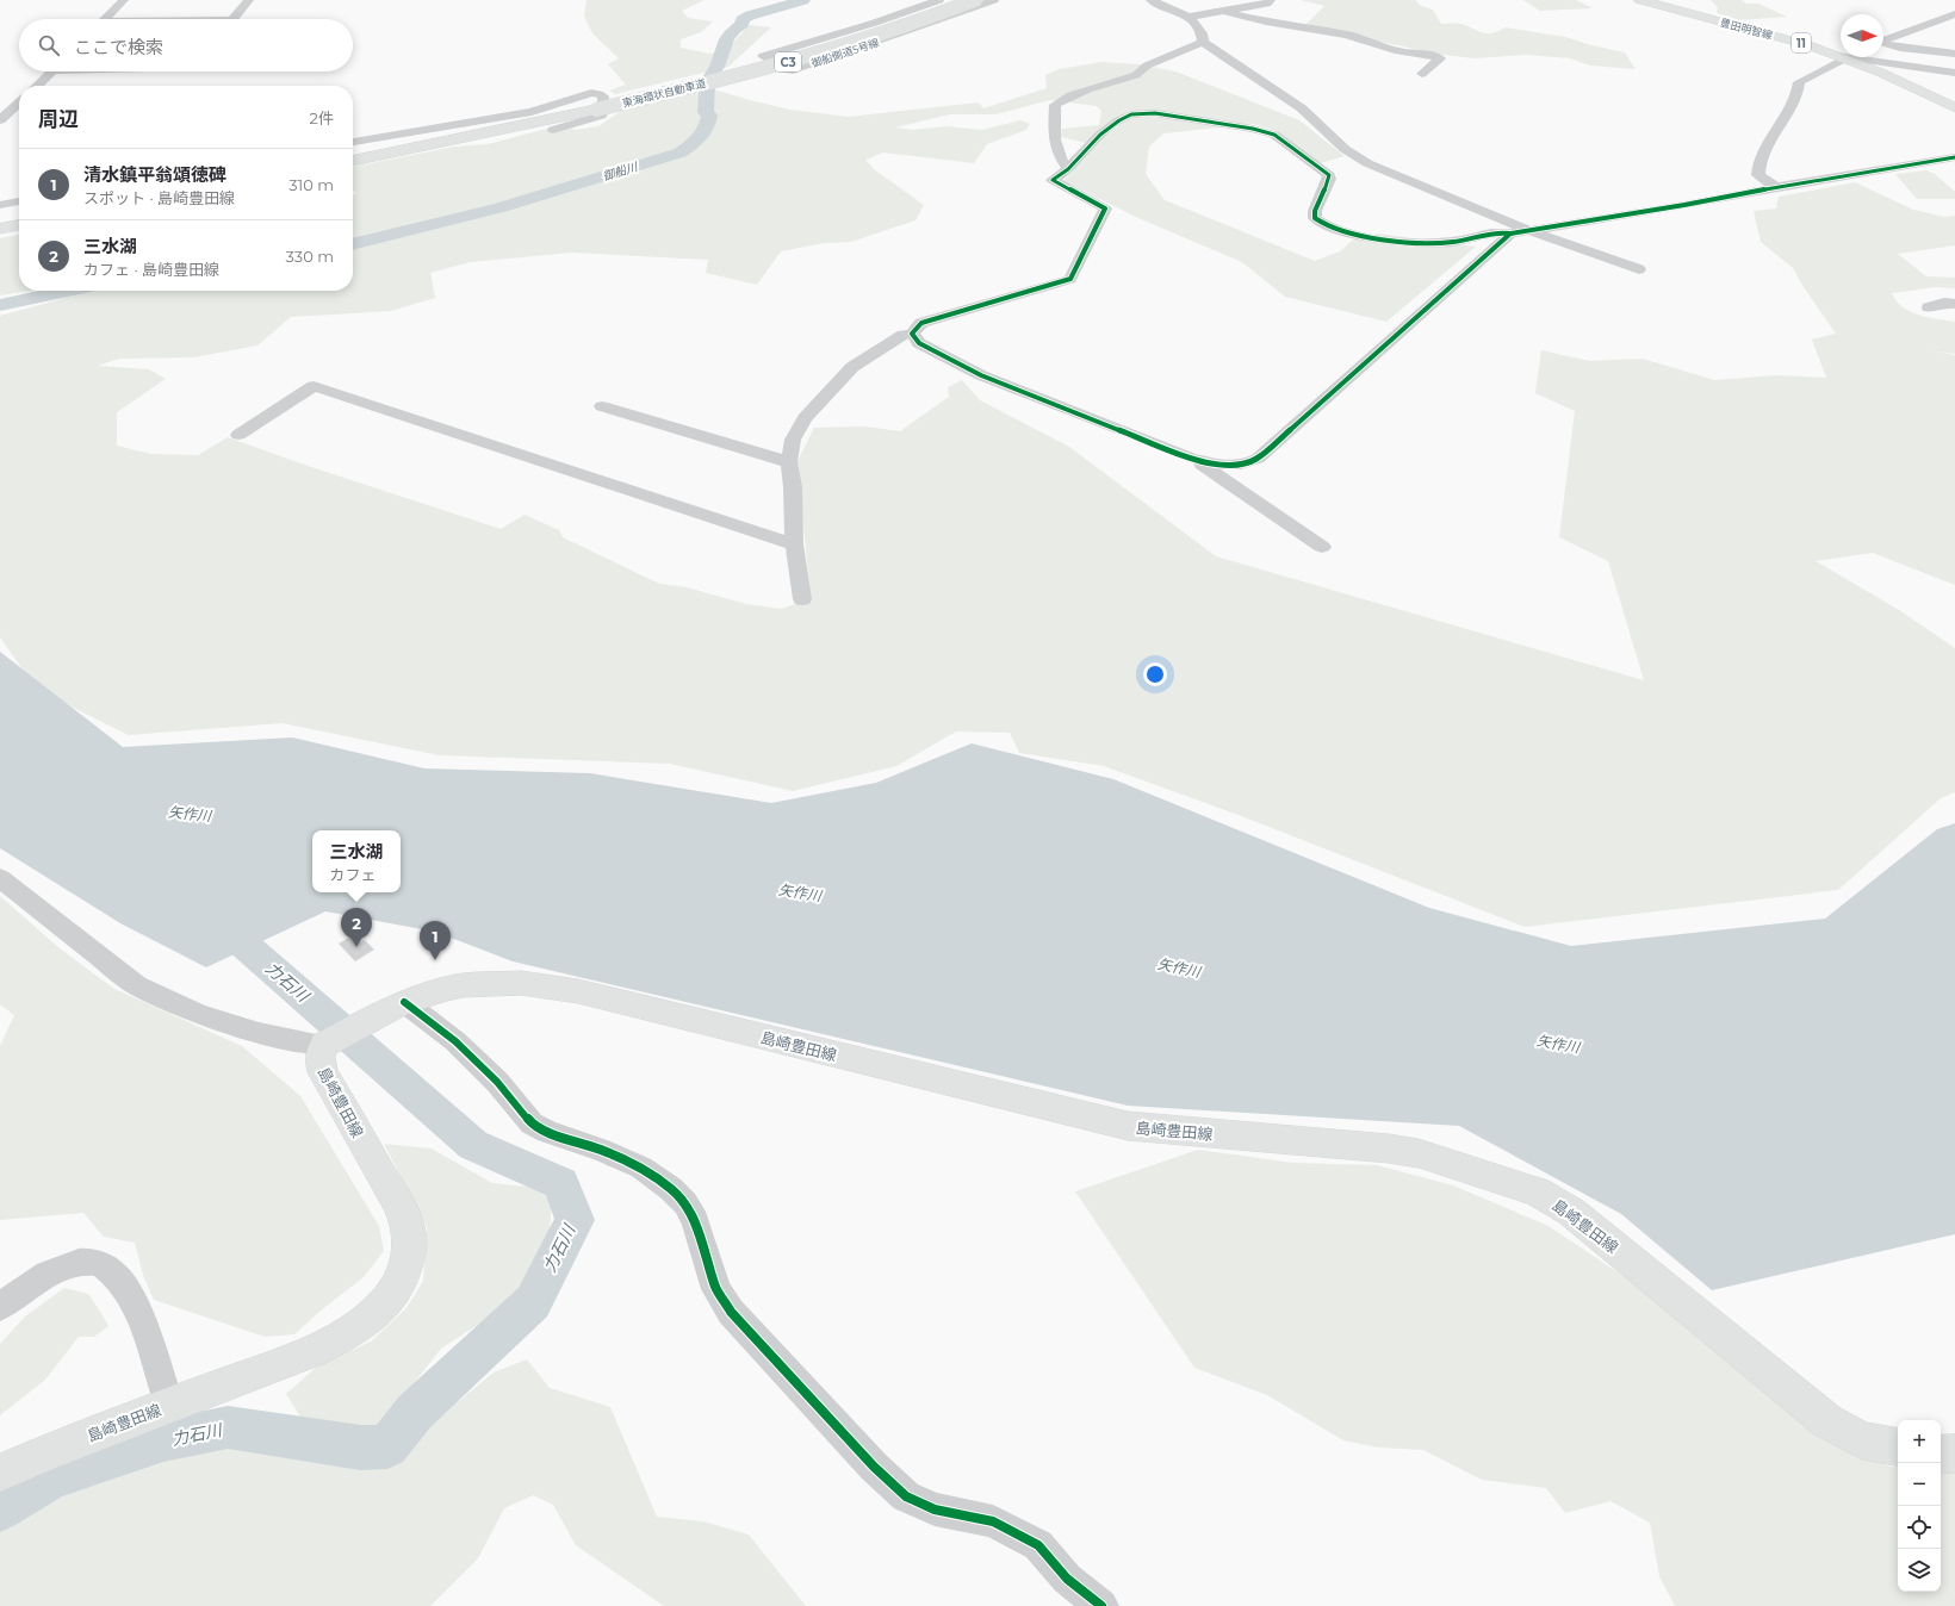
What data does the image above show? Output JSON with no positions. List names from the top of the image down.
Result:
{
  "streets": {
    "main road": [
      "豊田明智線",
      "11",
      "C3",
      "東海環状自動車道",
      "島崎豊田線"
    ],
    "street": ["御船側道5号線"]
  },
  "water": ["御船川", "矢作川", "力石川"],
  "north": "right",
  "page": {
    "search": "ここで検索",
    "heading": ["周辺", "2件"],
    "list": [
      {
        "mark": "1",
        "name": "清水鎮平翁頌徳碑",
        "note": "スポット · 島崎豊田線",
        "value": "310 m"
      },
      {
        "mark": "2",
        "name": "三水湖",
        "note": "カフェ · 島崎豊田線",
        "value": "330 m"
      }
    ],
    "popup": ["三水湖", "カフェ"],
    "pins": ["2", "1"],
    "map_buttons": ["+", "−"]
  }
}
